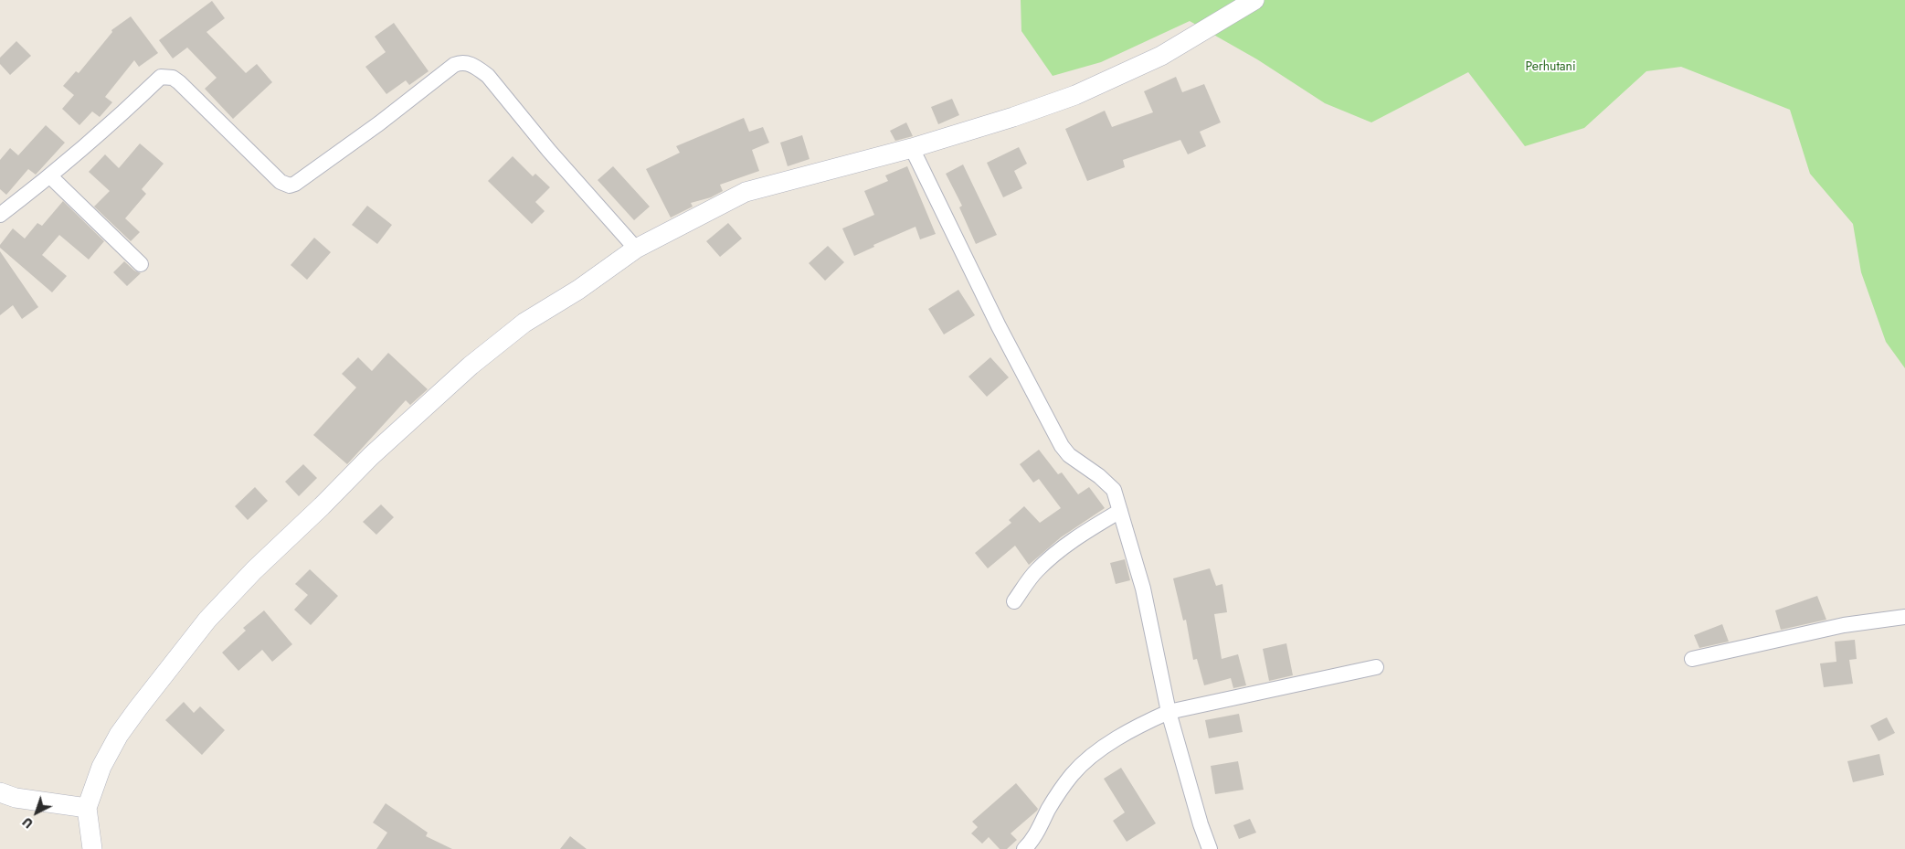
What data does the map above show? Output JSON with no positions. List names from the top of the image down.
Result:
{
  "parks": ["Perhutani"],
  "north": "bottom left"
}
